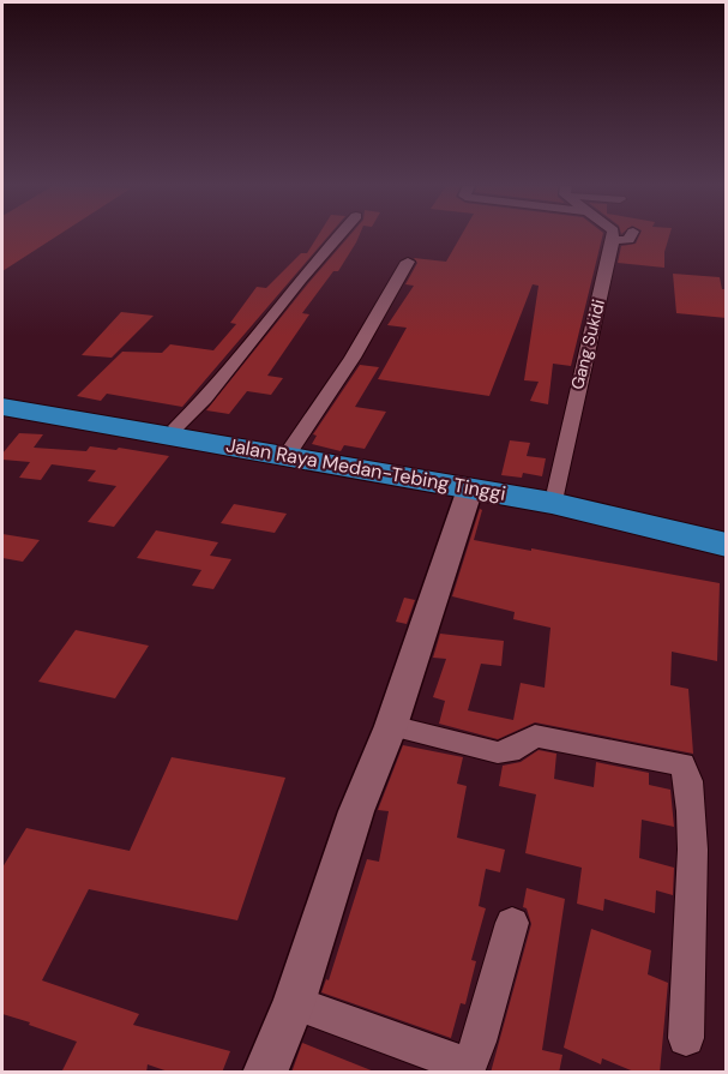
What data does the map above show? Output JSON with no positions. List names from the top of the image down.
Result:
{
  "streets": {
    "highway": ["Jalan Raya Medan-Tebing Tinggi"],
    "street": ["Gang Sukidi"]
  },
  "crossings": [
    ["Gang Sukidi", "Jalan Raya Medan-Tebing Tinggi"]
  ]
}
